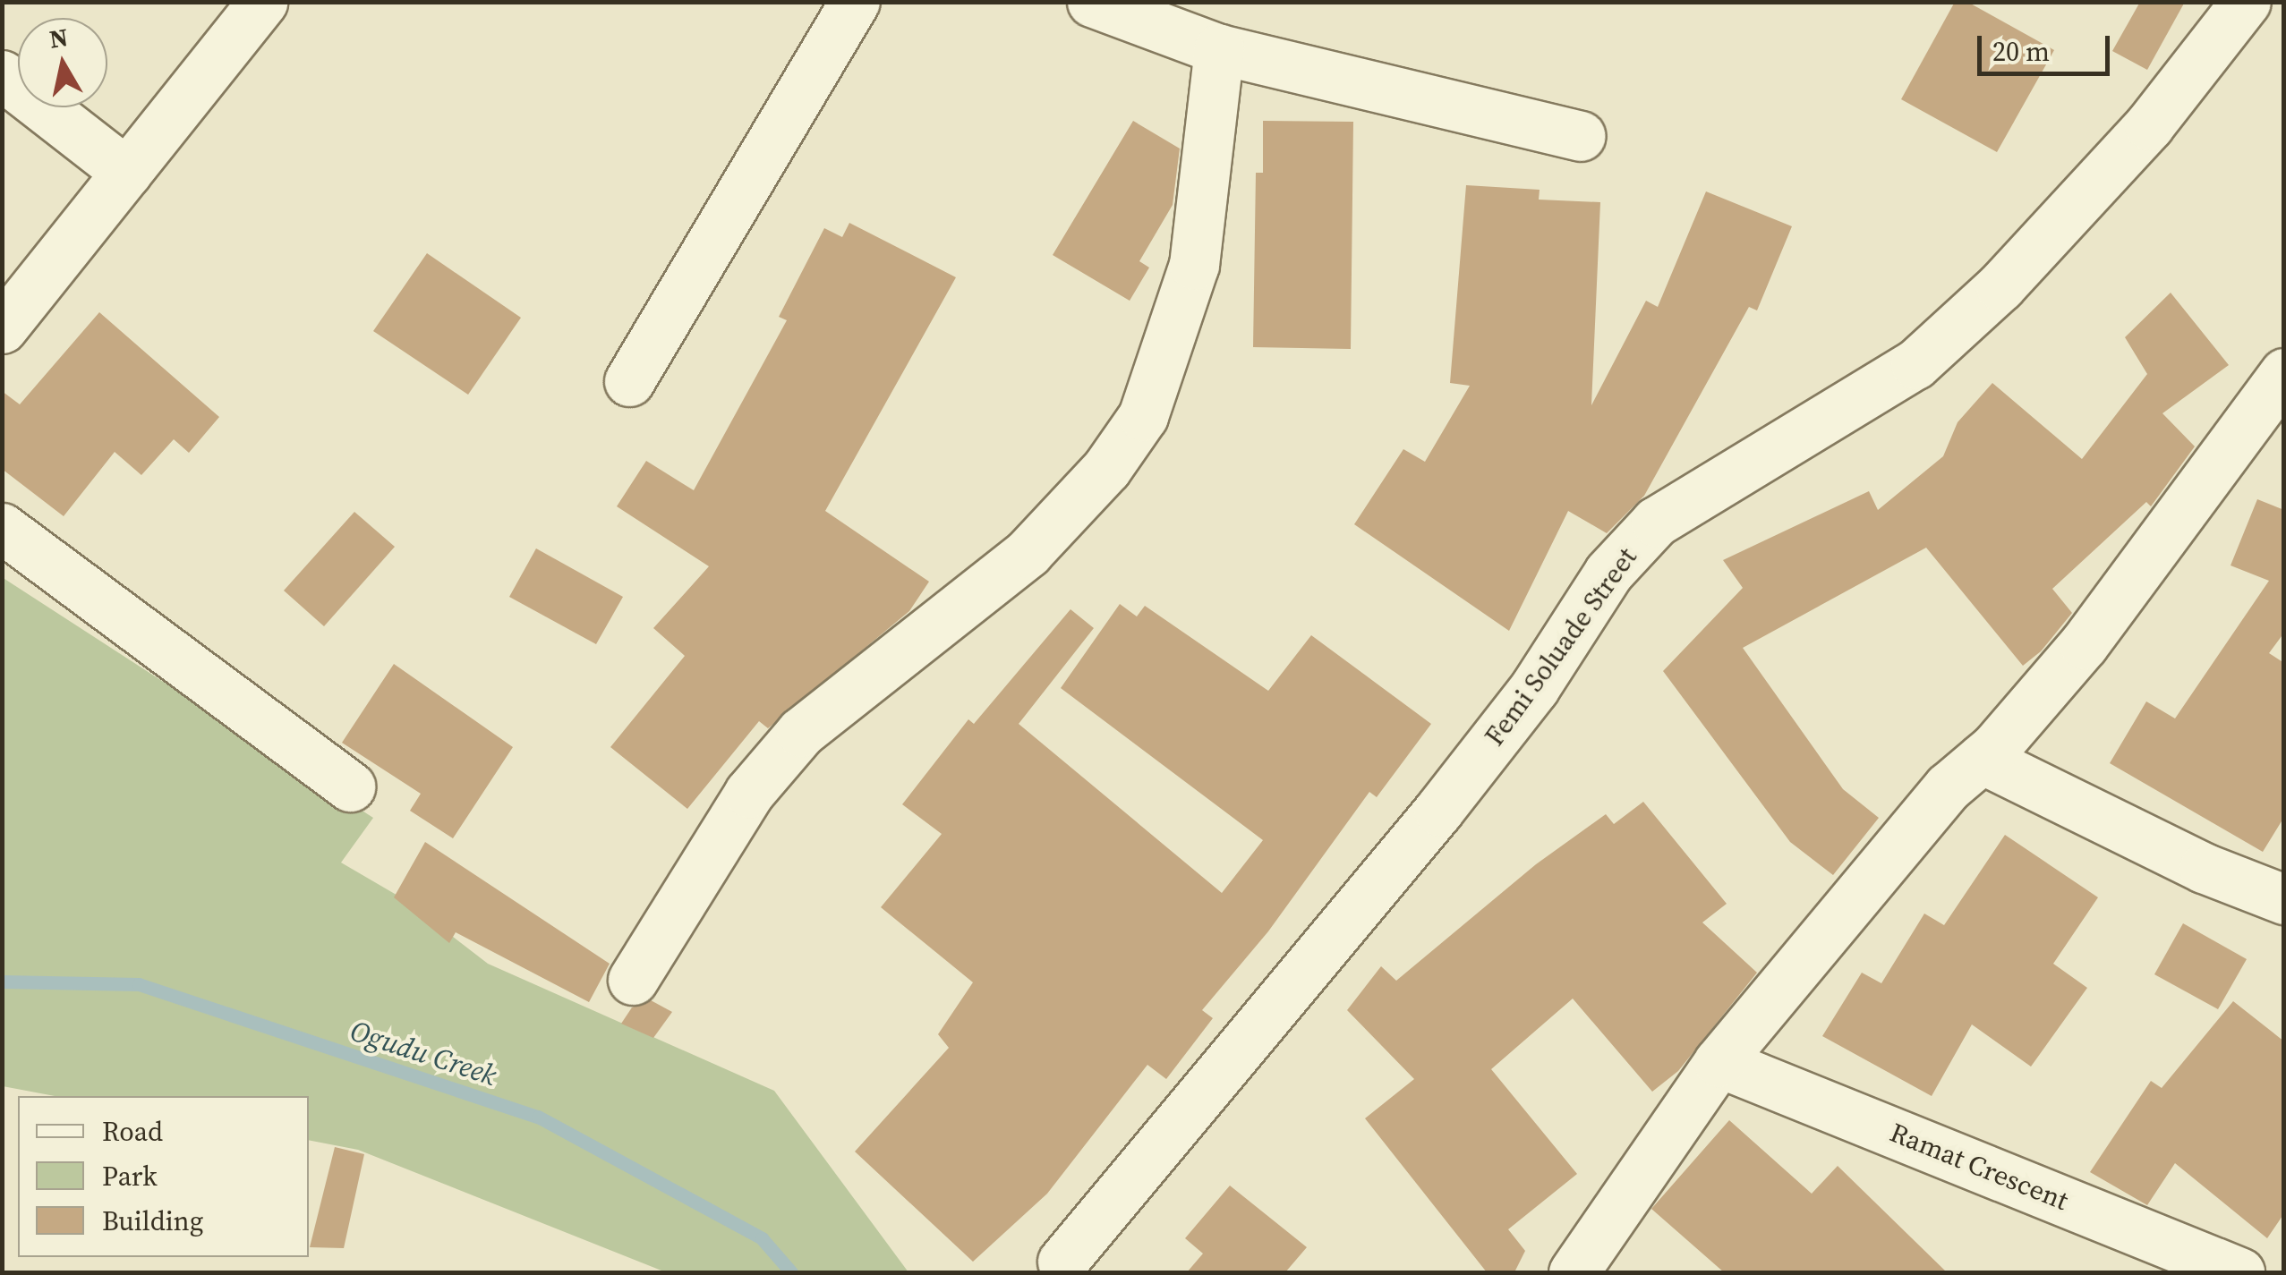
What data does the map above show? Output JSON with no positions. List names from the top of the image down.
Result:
{
  "streets": {
    "street": ["Femi Soluade Street", "Ramat Crescent"]
  },
  "water": ["Ogudu Creek"],
  "legend": ["Road", "Park", "Building"],
  "scale_bar": "20 m",
  "north": "top"
}
